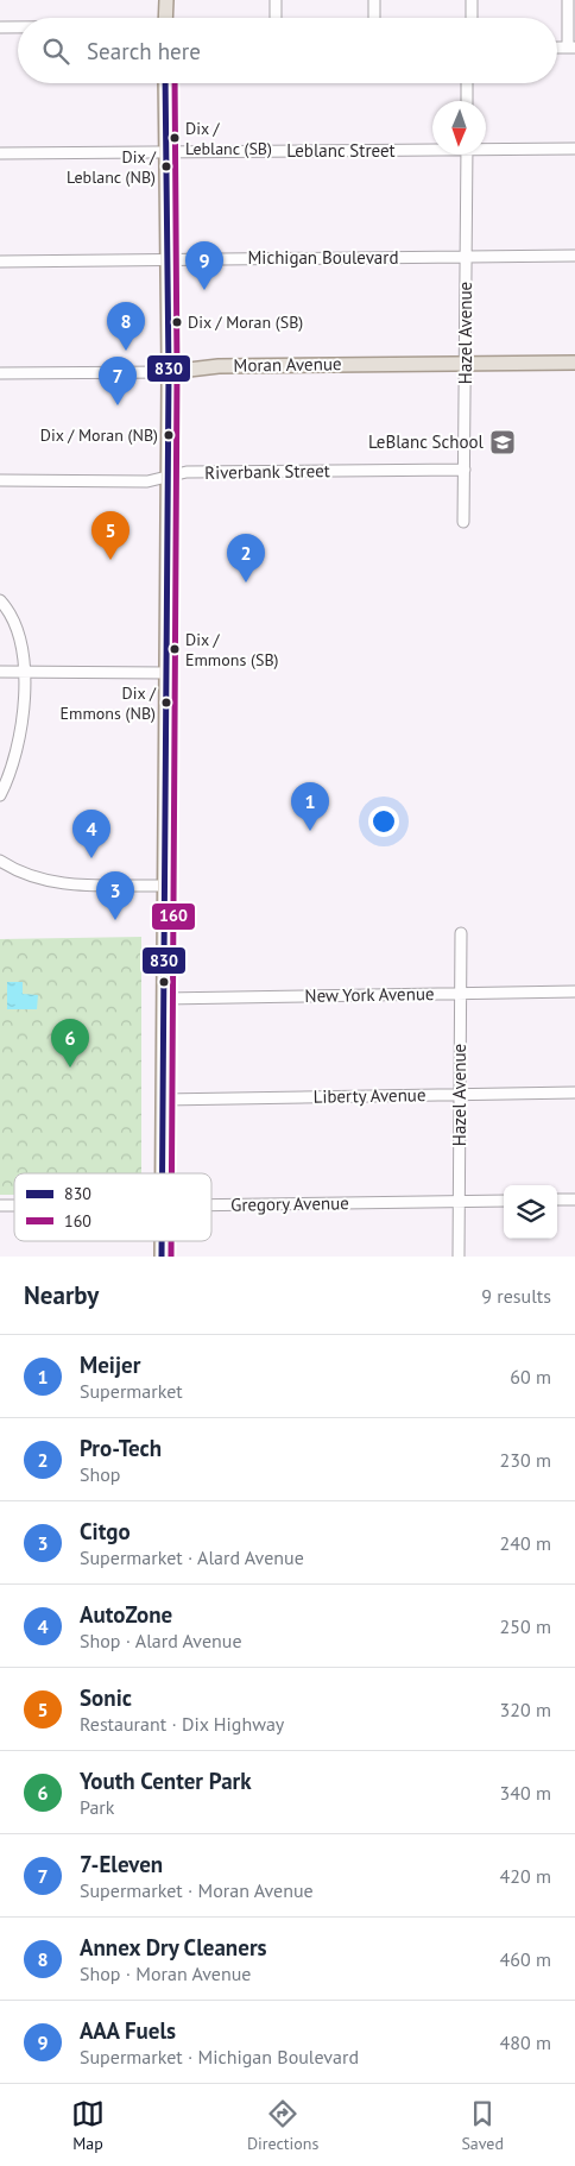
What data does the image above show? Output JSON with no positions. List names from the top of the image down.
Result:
{
  "streets": {
    "main road": ["Moran Avenue"],
    "street": [
      "Leblanc Street",
      "Michigan Boulevard",
      "Hazel Avenue",
      "Riverbank Street",
      "New York Avenue",
      "Liberty Avenue",
      "Gregory Avenue"
    ]
  },
  "crossings": [
    ["Michigan Boulevard", "Hazel Avenue"],
    ["Hazel Avenue", "Moran Avenue"],
    ["Hazel Avenue", "Riverbank Street"],
    ["Hazel Avenue", "New York Avenue"],
    ["Hazel Avenue", "Liberty Avenue"],
    ["Hazel Avenue", "Gregory Avenue"]
  ],
  "places": {
    "other": [
      "Dix / Leblanc (SB)",
      "Dix / Leblanc (NB)",
      "Dix / Moran (SB)",
      "Dix / Moran (NB)",
      "Dix / Emmons (SB)",
      "Dix / Emmons (NB)"
    ],
    "school or university": ["LeBlanc School"]
  },
  "lines": ["transit line 830", "transit line 160"],
  "legend": ["830", "160"],
  "north": "bottom",
  "page": {
    "search": "Search here",
    "pins": [
      "9",
      "8",
      "7",
      "5",
      "2",
      "1",
      "4",
      "3",
      "6"
    ],
    "heading": ["Nearby", "9 results"],
    "list": [
      {
        "mark": "1",
        "name": "Meijer",
        "note": "Supermarket",
        "value": "60 m"
      },
      {
        "mark": "2",
        "name": "Pro-Tech",
        "note": "Shop",
        "value": "230 m"
      },
      {
        "mark": "3",
        "name": "Citgo",
        "note": "Supermarket · Alard Avenue",
        "value": "240 m"
      },
      {
        "mark": "4",
        "name": "AutoZone",
        "note": "Shop · Alard Avenue",
        "value": "250 m"
      },
      {
        "mark": "5",
        "name": "Sonic",
        "note": "Restaurant · Dix Highway",
        "value": "320 m"
      },
      {
        "mark": "6",
        "name": "Youth Center Park",
        "note": "Park",
        "value": "340 m"
      },
      {
        "mark": "7",
        "name": "7-Eleven",
        "note": "Supermarket · Moran Avenue",
        "value": "420 m"
      },
      {
        "mark": "8",
        "name": "Annex Dry Cleaners",
        "note": "Shop · Moran Avenue",
        "value": "460 m"
      },
      {
        "mark": "9",
        "name": "AAA Fuels",
        "note": "Supermarket · Michigan Boulevard",
        "value": "480 m"
      }
    ],
    "nav": ["Map", "Directions", "Saved"]
  }
}
